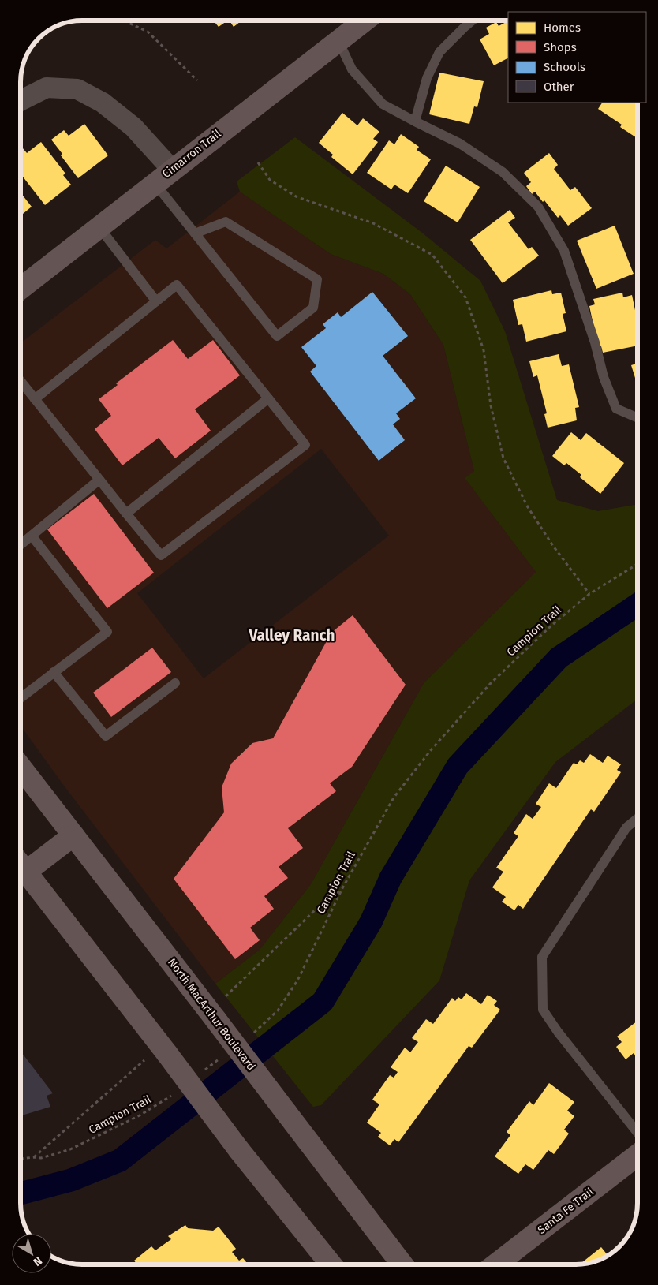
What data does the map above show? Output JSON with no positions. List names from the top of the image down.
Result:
{
  "streets": {
    "main road": ["Cimarron Trail", "North MacArthur Boulevard", "Santa Fe Trail"],
    "path": ["Campion Trail"]
  },
  "districts": ["Valley Ranch"],
  "legend": [
    "Homes",
    "Shops",
    "Schools",
    "Other"
  ],
  "north": "bottom right"
}
